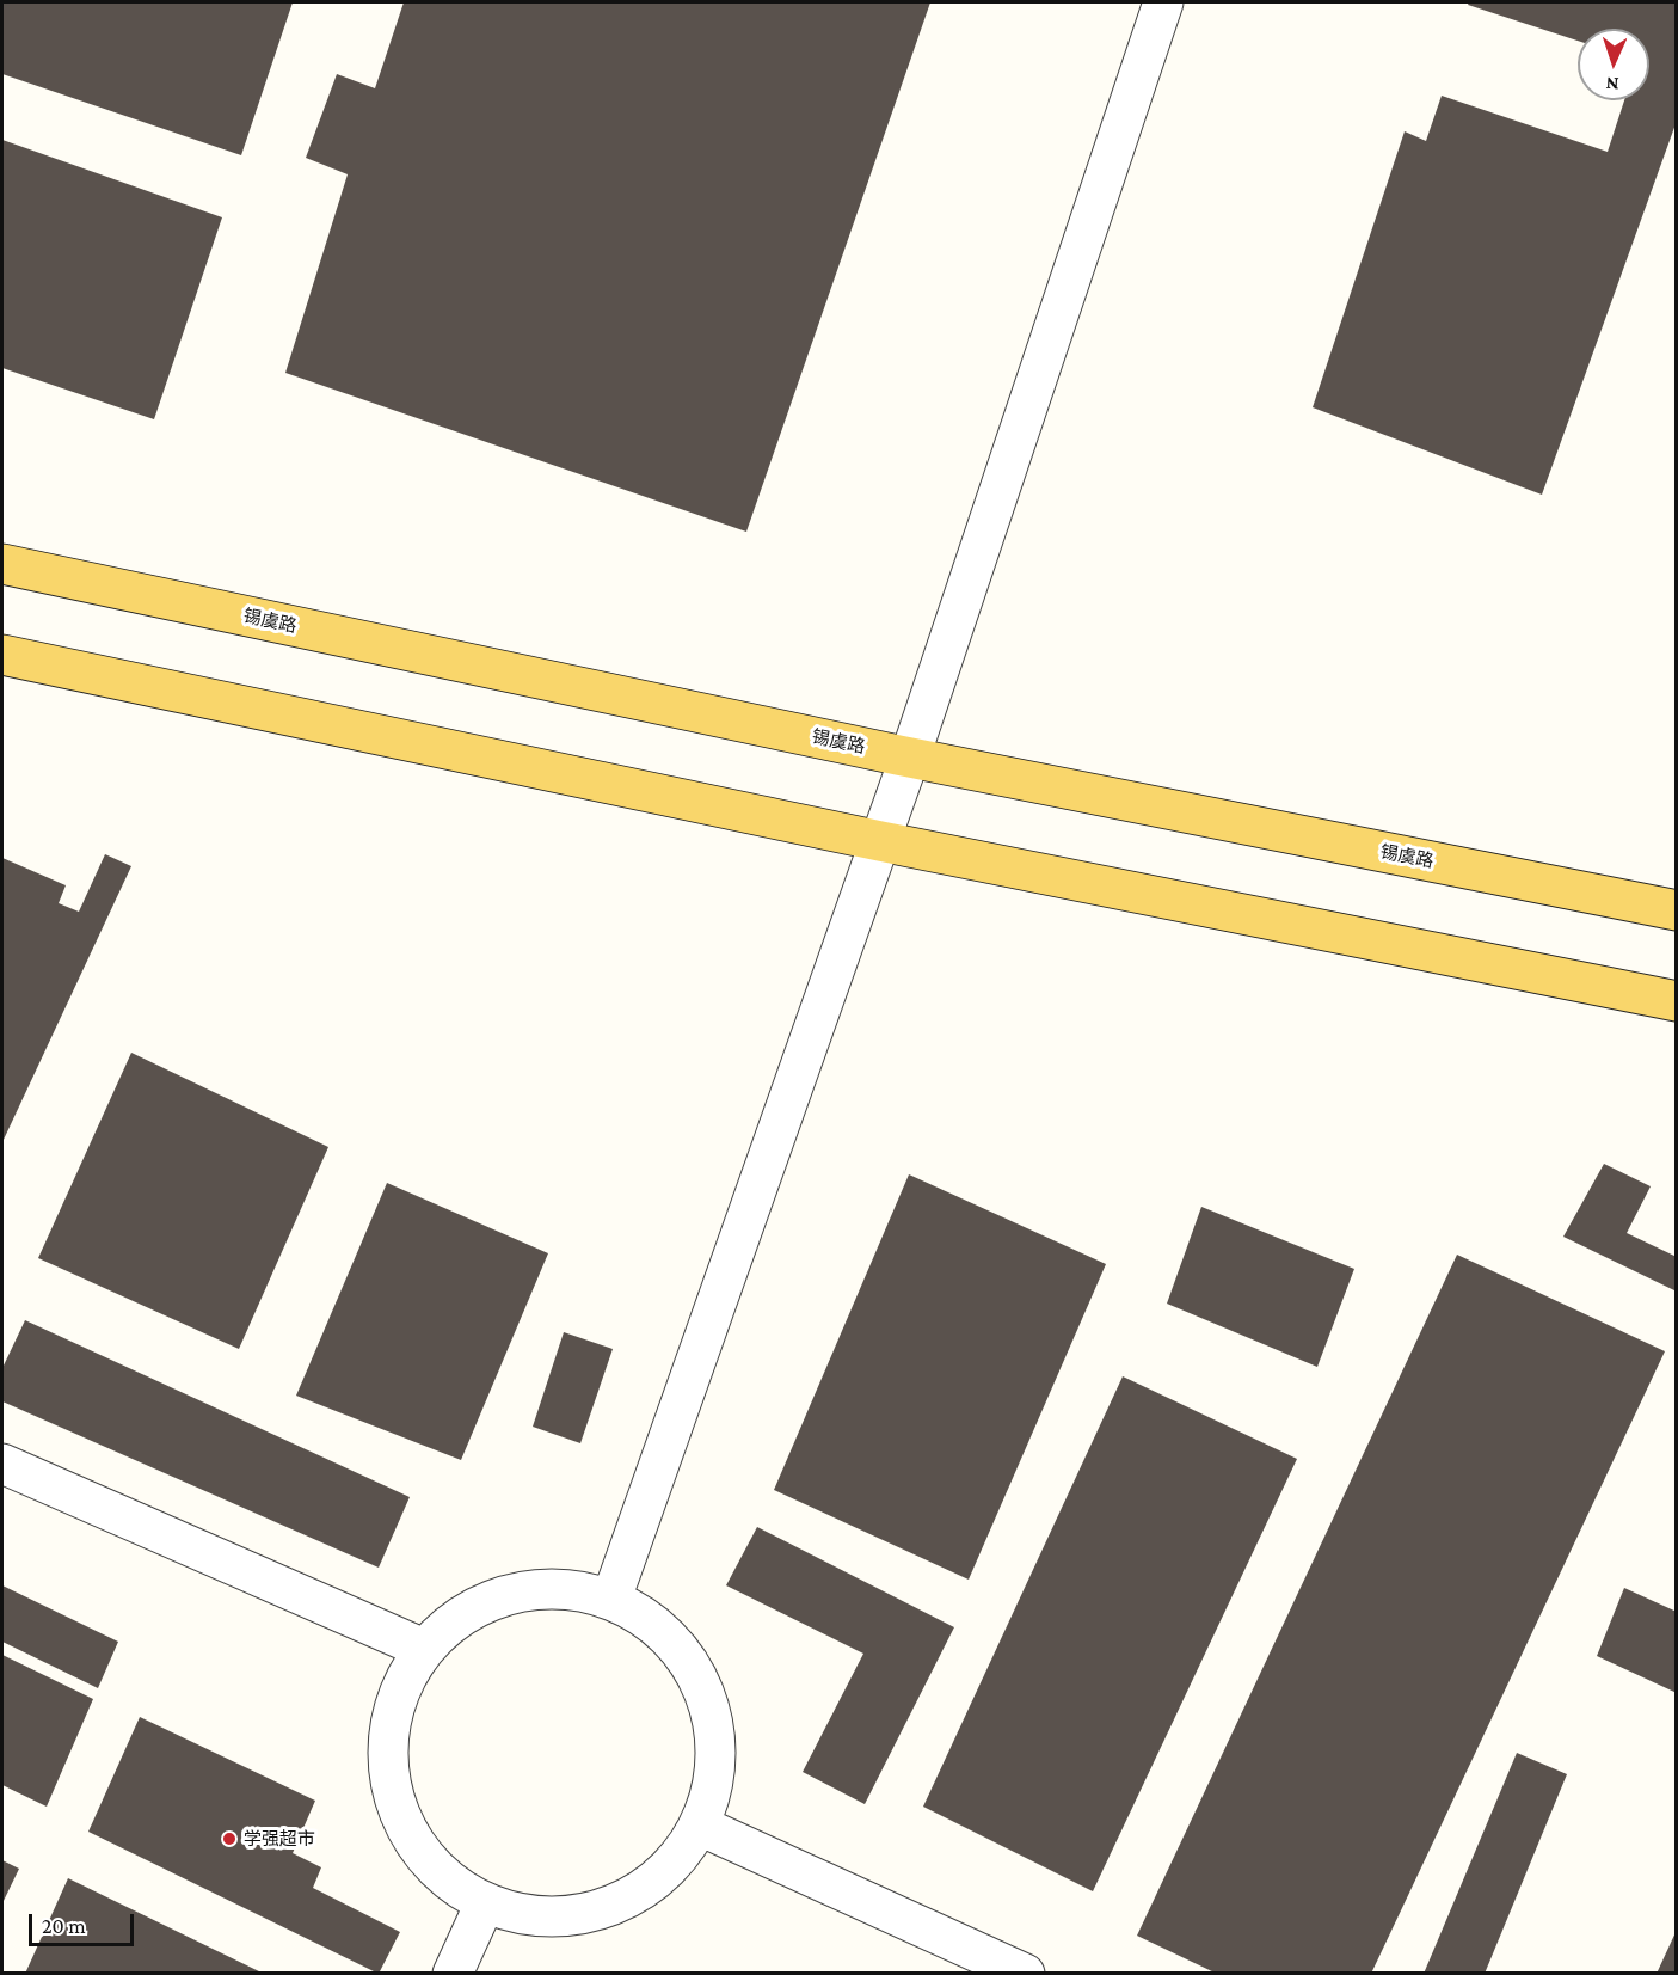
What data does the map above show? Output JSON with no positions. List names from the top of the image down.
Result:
{
  "streets": {
    "main road": ["锡虞路"]
  },
  "places": ["学强超市"],
  "scale_bar": "20 m",
  "north": "bottom"
}
